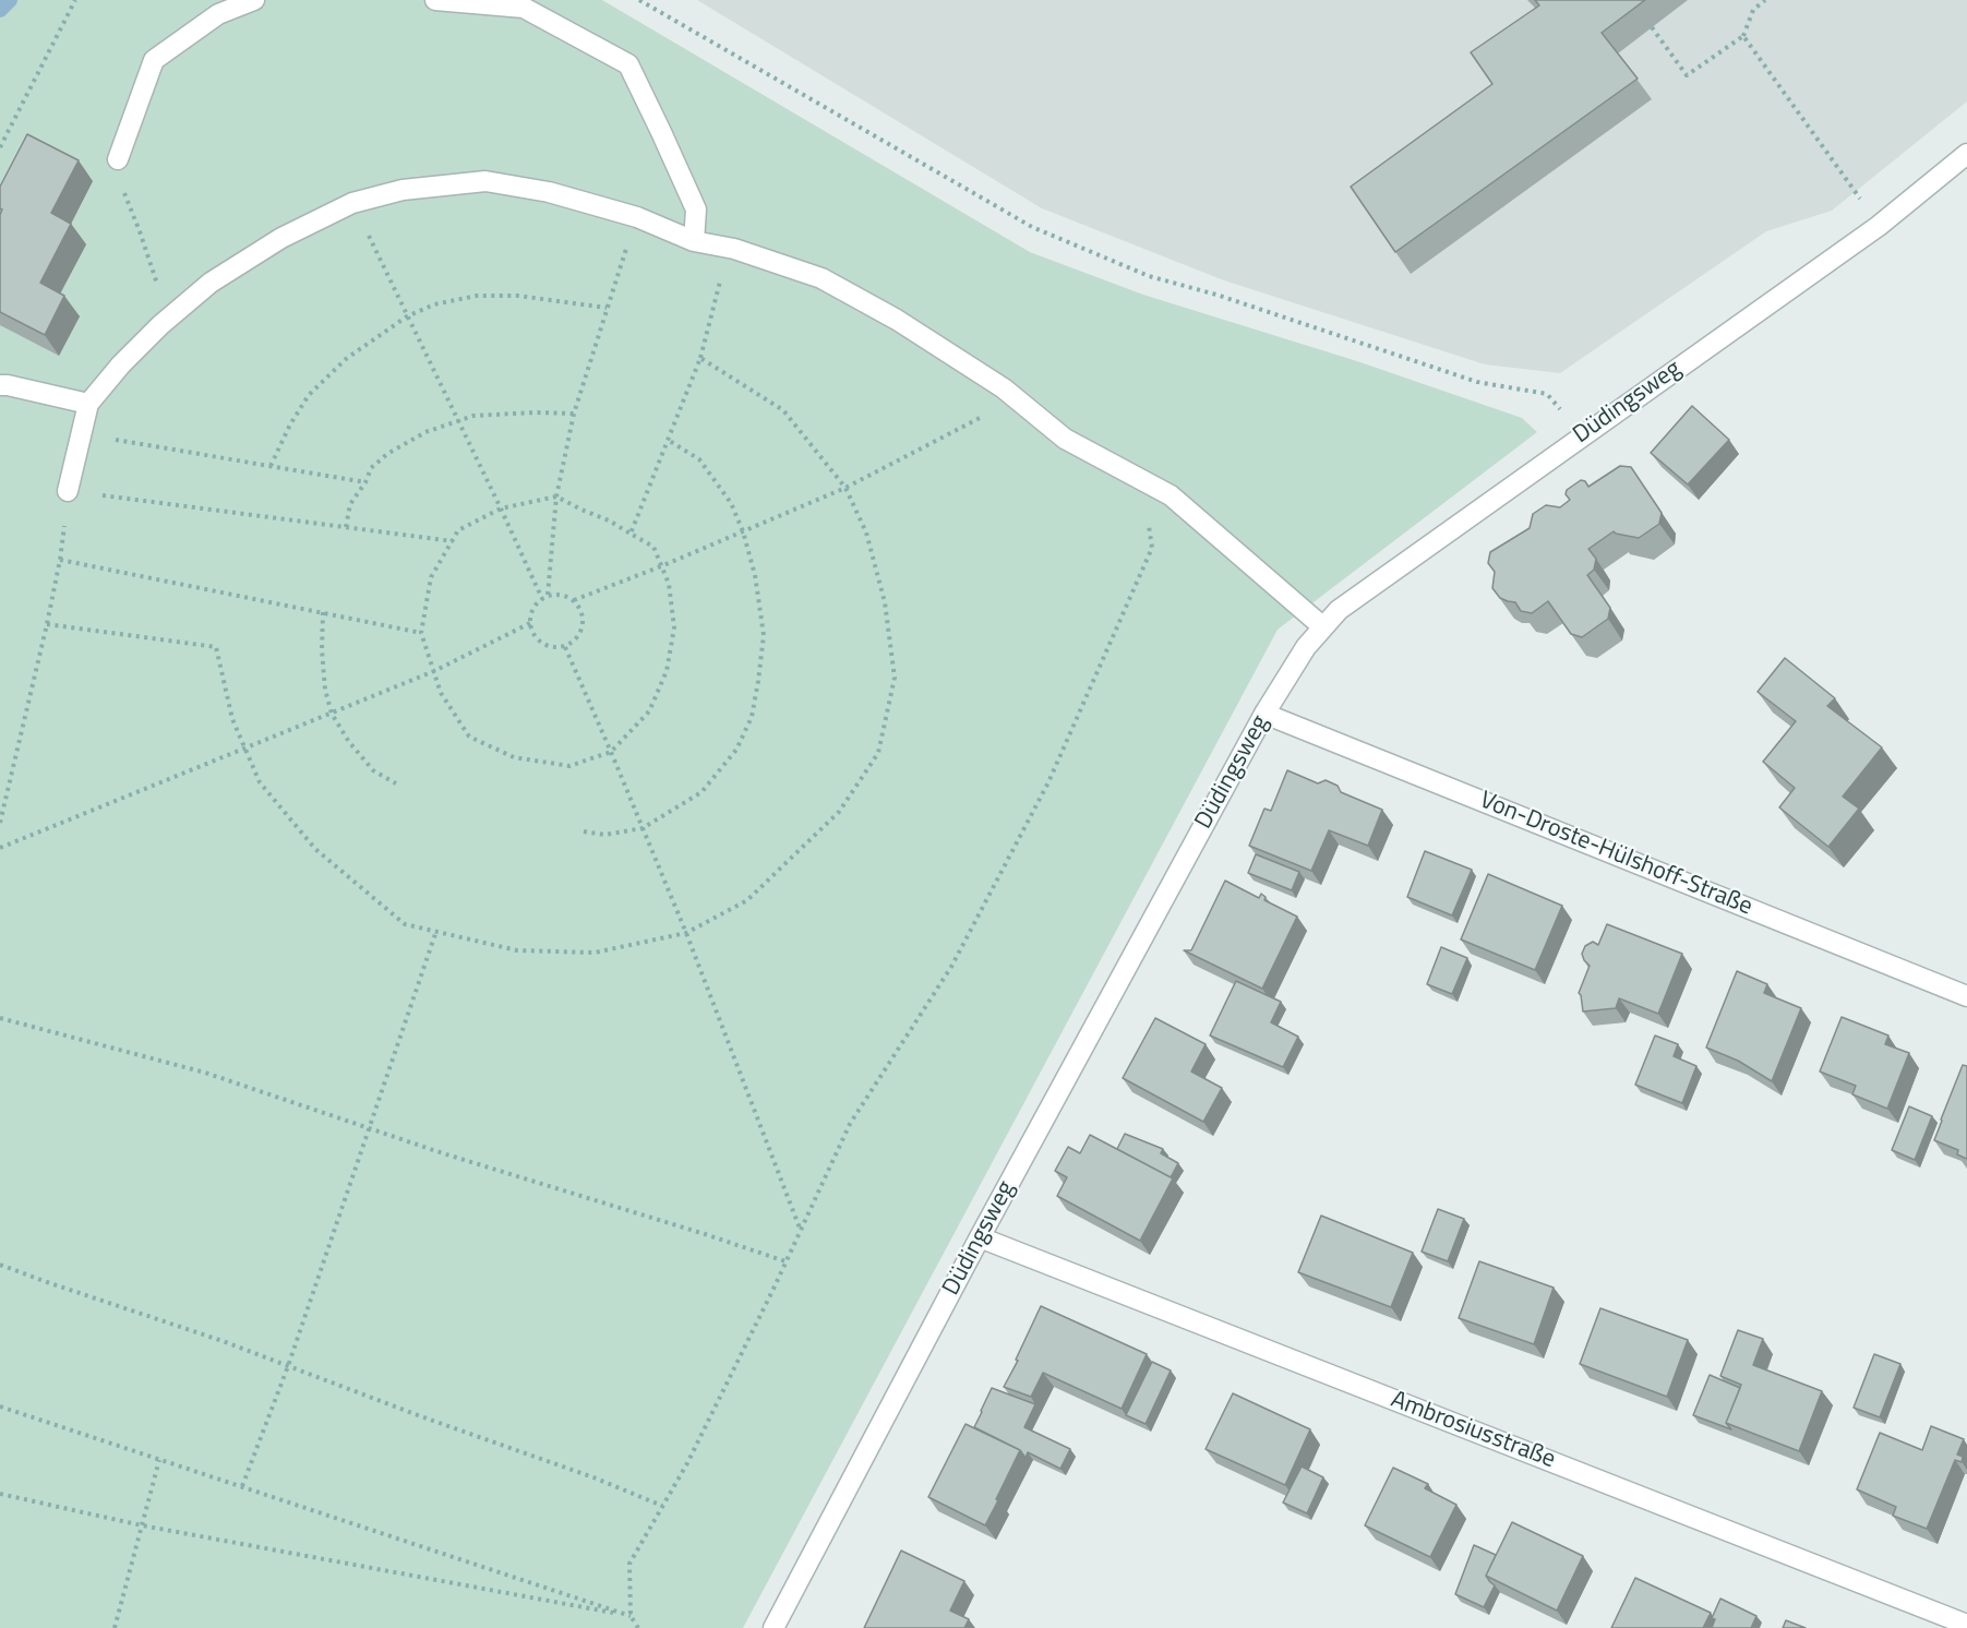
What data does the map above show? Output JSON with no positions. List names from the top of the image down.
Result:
{
  "streets": {
    "street": ["Düdingsweg", "Von-Droste-Hülshoff-Straße", "Ambrosiusstraße"]
  },
  "crossings": [
    ["Düdingsweg", "Von-Droste-Hülshoff-Straße"],
    ["Düdingsweg", "Ambrosiusstraße"]
  ]
}
